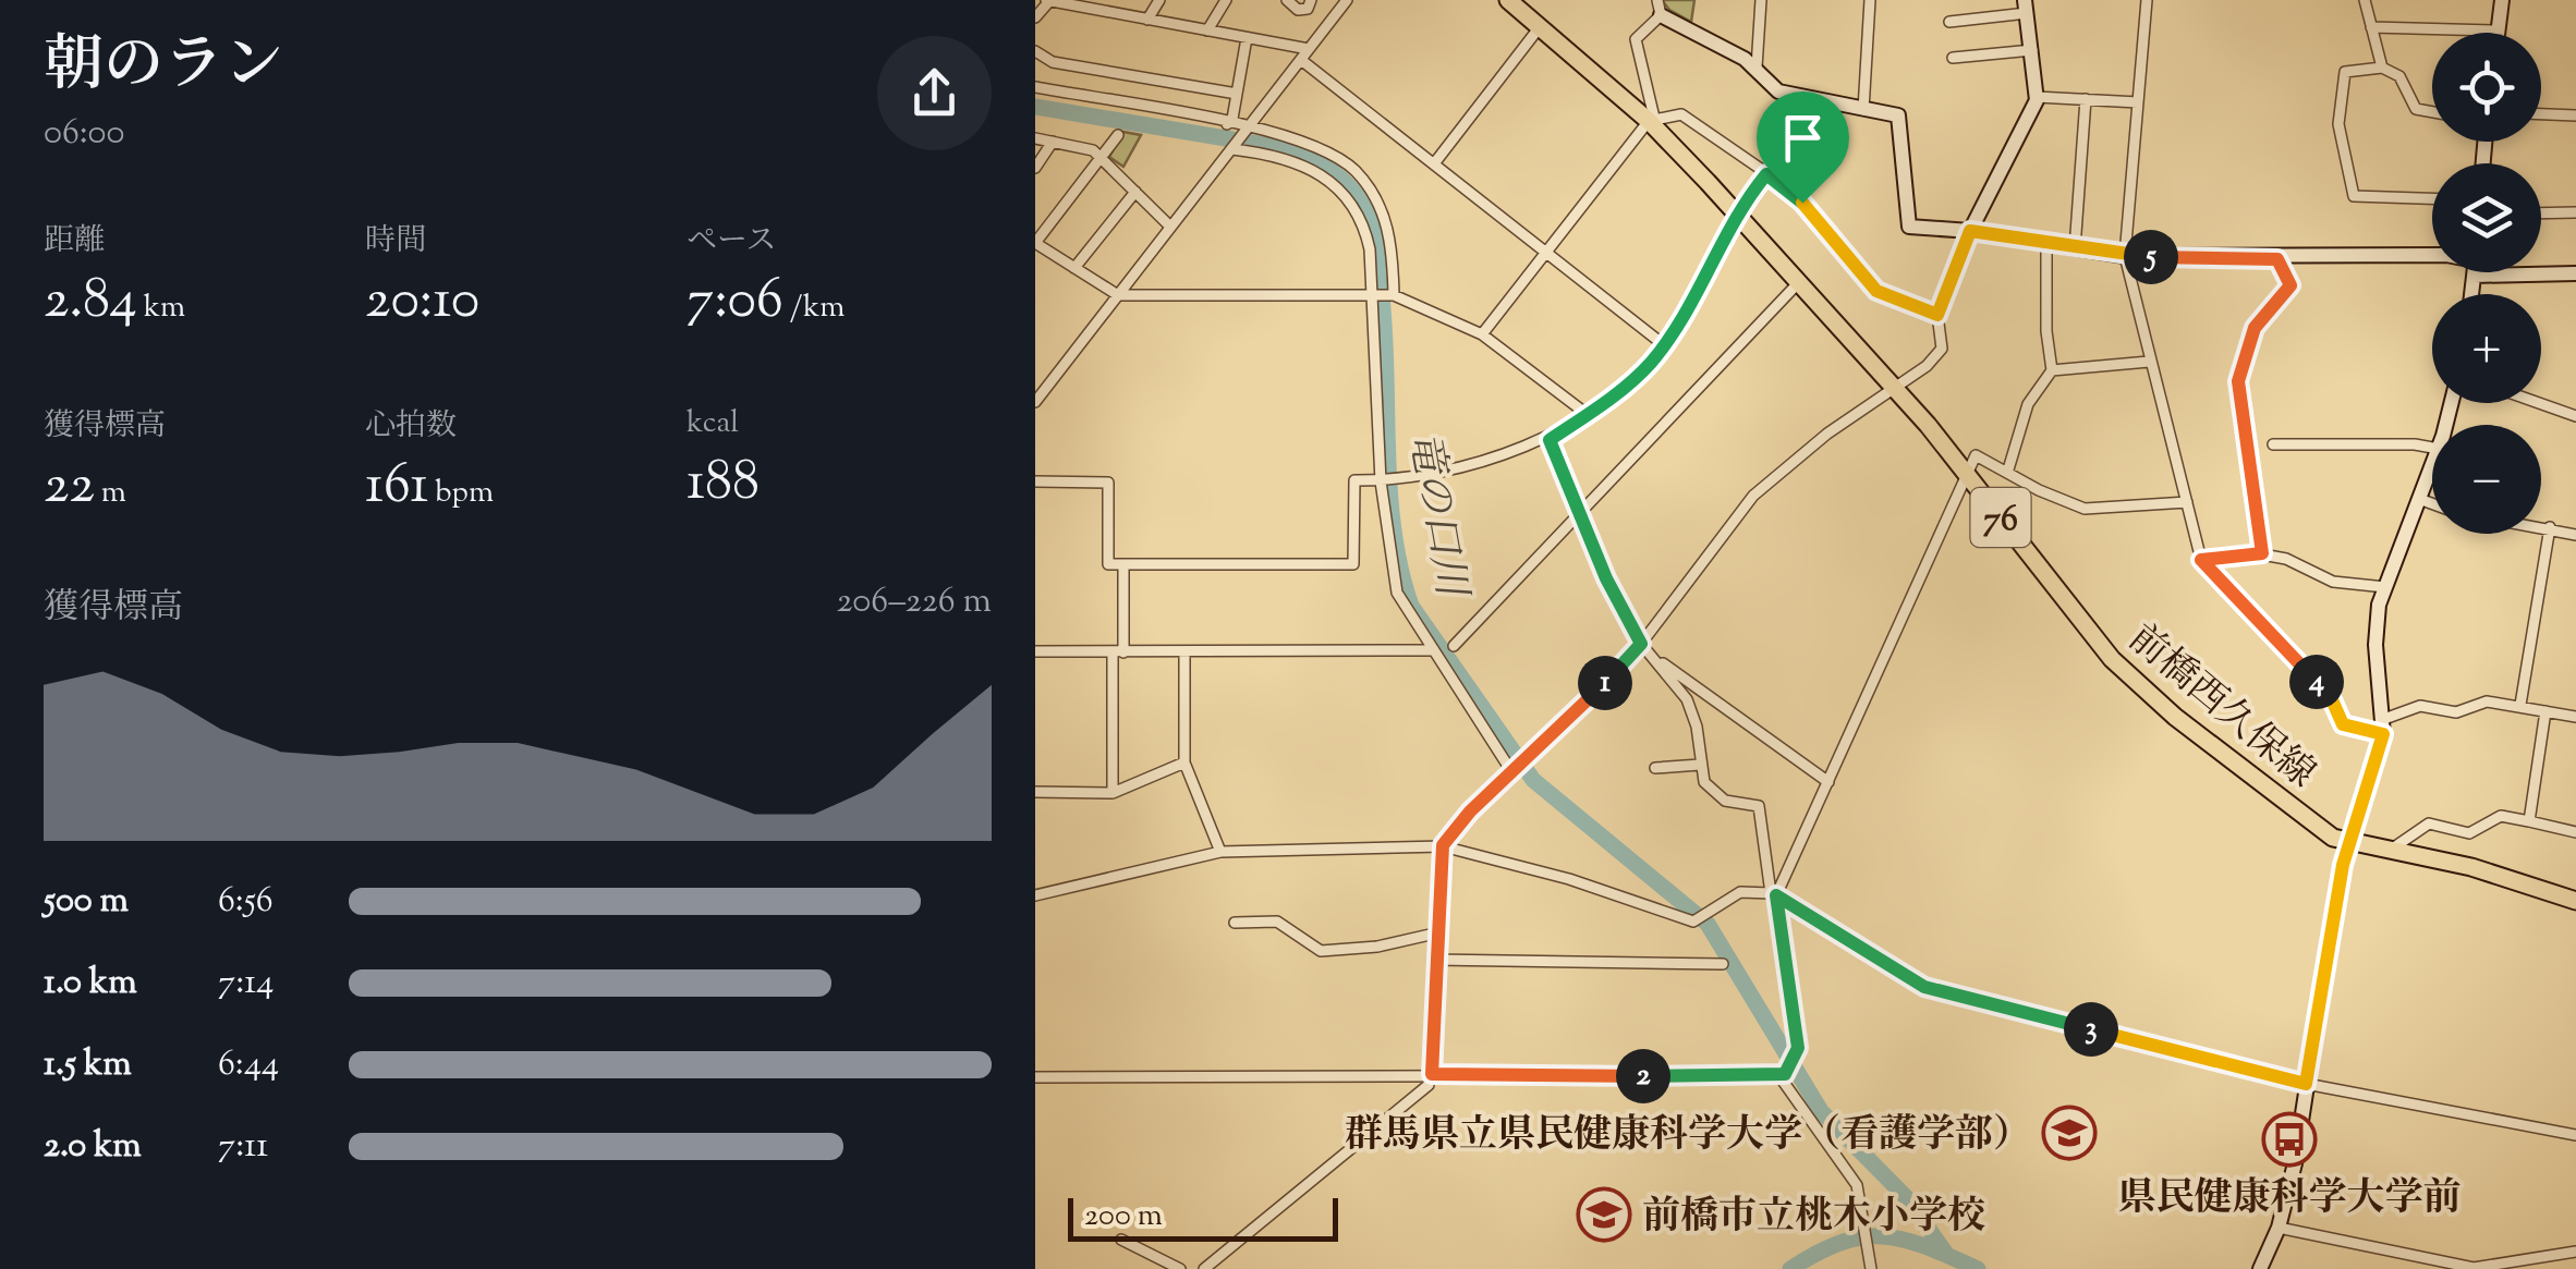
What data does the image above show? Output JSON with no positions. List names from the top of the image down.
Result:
{
  "streets": {
    "main road": ["76", "前橋西久保線"]
  },
  "water": ["竜の口川"],
  "places": {
    "school or university": ["群馬県立県民健康科学大学（看護学部）", "前橋市立桃木小学校"],
    "bus stop": ["県民健康科学大学前"]
  },
  "scale_bar": "200 m",
  "page": {
    "heading": ["朝のラン", "06:00"],
    "map_buttons": ["+", "−"],
    "stats": [
      ["距離", "2.84 km"],
      ["時間", "20:10"],
      ["ペース", "7:06 /km"],
      ["獲得標高", "22 m"],
      ["心拍数", "161 bpm"],
      ["kcal", "188"]
    ],
    "pins": [
      "5",
      "4",
      "1",
      "3",
      "2"
    ],
    "chart": ["獲得標高", "206–226 m"],
    "list": [
      {
        "name": "500 m",
        "note": "6:56"
      },
      {
        "name": "1.0 km",
        "note": "7:14"
      },
      {
        "name": "1.5 km",
        "note": "6:44"
      },
      {
        "name": "2.0 km",
        "note": "7:11"
      }
    ],
    "scale": "200 m"
  }
}
